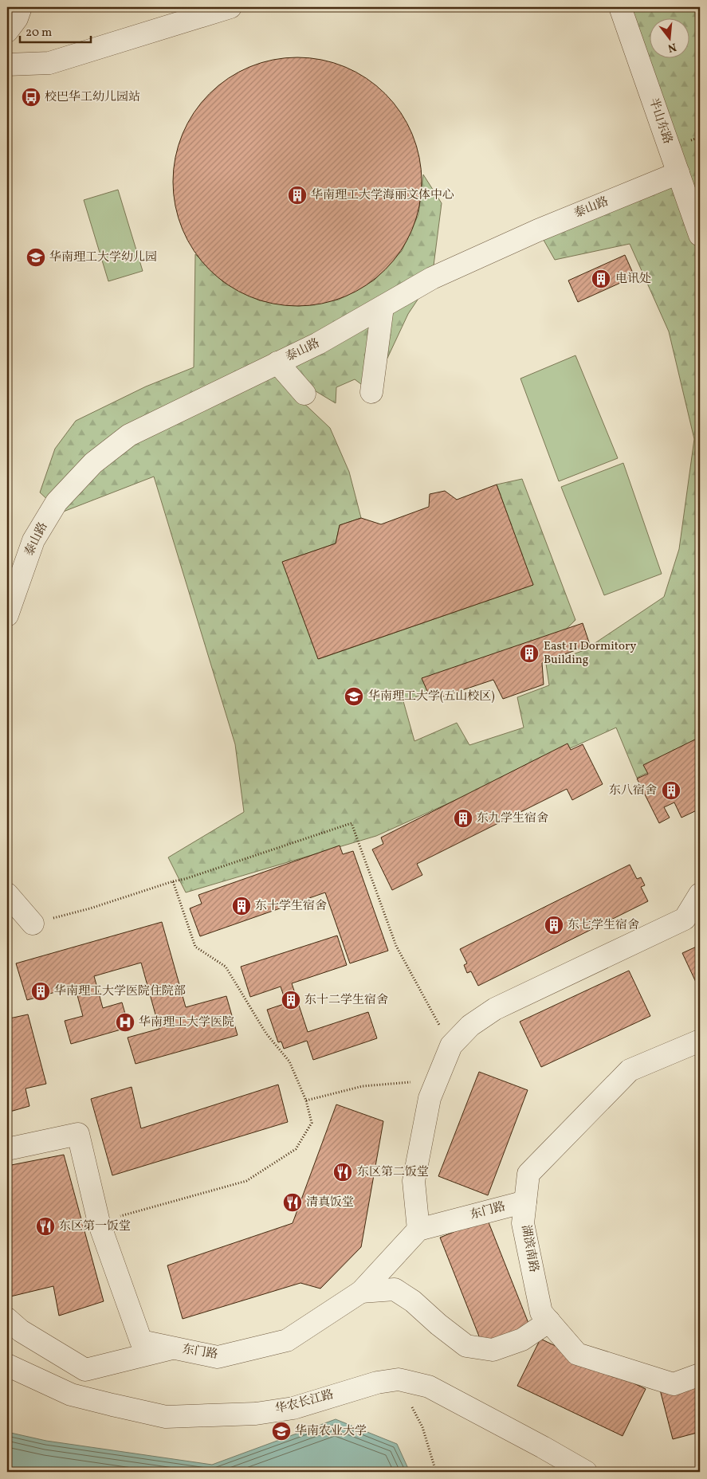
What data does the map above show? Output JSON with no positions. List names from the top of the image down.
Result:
{
  "streets": {
    "street": [
      "半山东路",
      "泰山路",
      "东门路",
      "湖滨南路",
      "华农长江路"
    ]
  },
  "crossings": [
    ["半山东路", "泰山路"],
    ["东门路", "湖滨南路"]
  ],
  "places": {
    "bus stop": ["校巴华工幼儿园站"],
    "building": [
      "华南理工大学海丽文体中心",
      "电讯处",
      "East 11 Dormitory Building",
      "东八宿舍",
      "东九学生宿舍",
      "东十学生宿舍",
      "东七学生宿舍",
      "华南理工大学医院住院部",
      "东十二学生宿舍"
    ],
    "school or university": ["华南理工大学幼儿园", "华南理工大学(五山校区)", "华南农业大学"],
    "hospital": ["华南理工大学医院"],
    "restaurant": ["东区第二饭堂", "清真饭堂", "东区第一饭堂"]
  },
  "scale_bar": "20 m",
  "north": "bottom"
}
